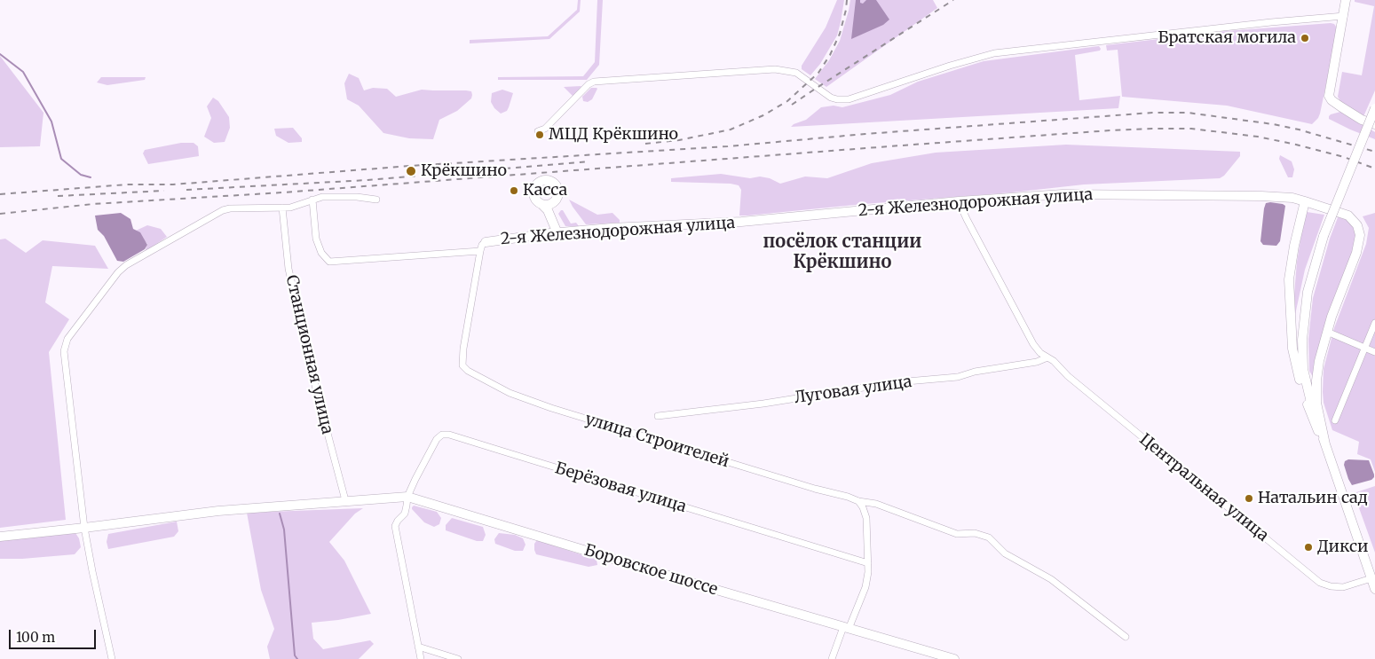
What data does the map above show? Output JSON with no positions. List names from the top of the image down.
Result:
{
  "streets": {
    "street": [
      "2-я Железнодорожная улица",
      "Станционная улица",
      "Луговая улица",
      "улица Строителей",
      "Берёзовая улица",
      "Центральная улица",
      "Боровское шоссе"
    ]
  },
  "crossings": [
    ["2-я Железнодорожная улица", "улица Строителей"],
    ["2-я Железнодорожная улица", "Центральная улица"],
    ["Станционная улица", "Боровское шоссе"],
    ["Луговая улица", "Центральная улица"],
    ["Берёзовая улица", "Боровское шоссе"]
  ],
  "districts": ["посёлок станции Крёкшино"],
  "places": [
    "Братская могила",
    "МЦД Крёкшино",
    "Крёкшино",
    "Касса",
    "Натальин сад",
    "Дикси"
  ],
  "scale_bar": "100 m"
}
